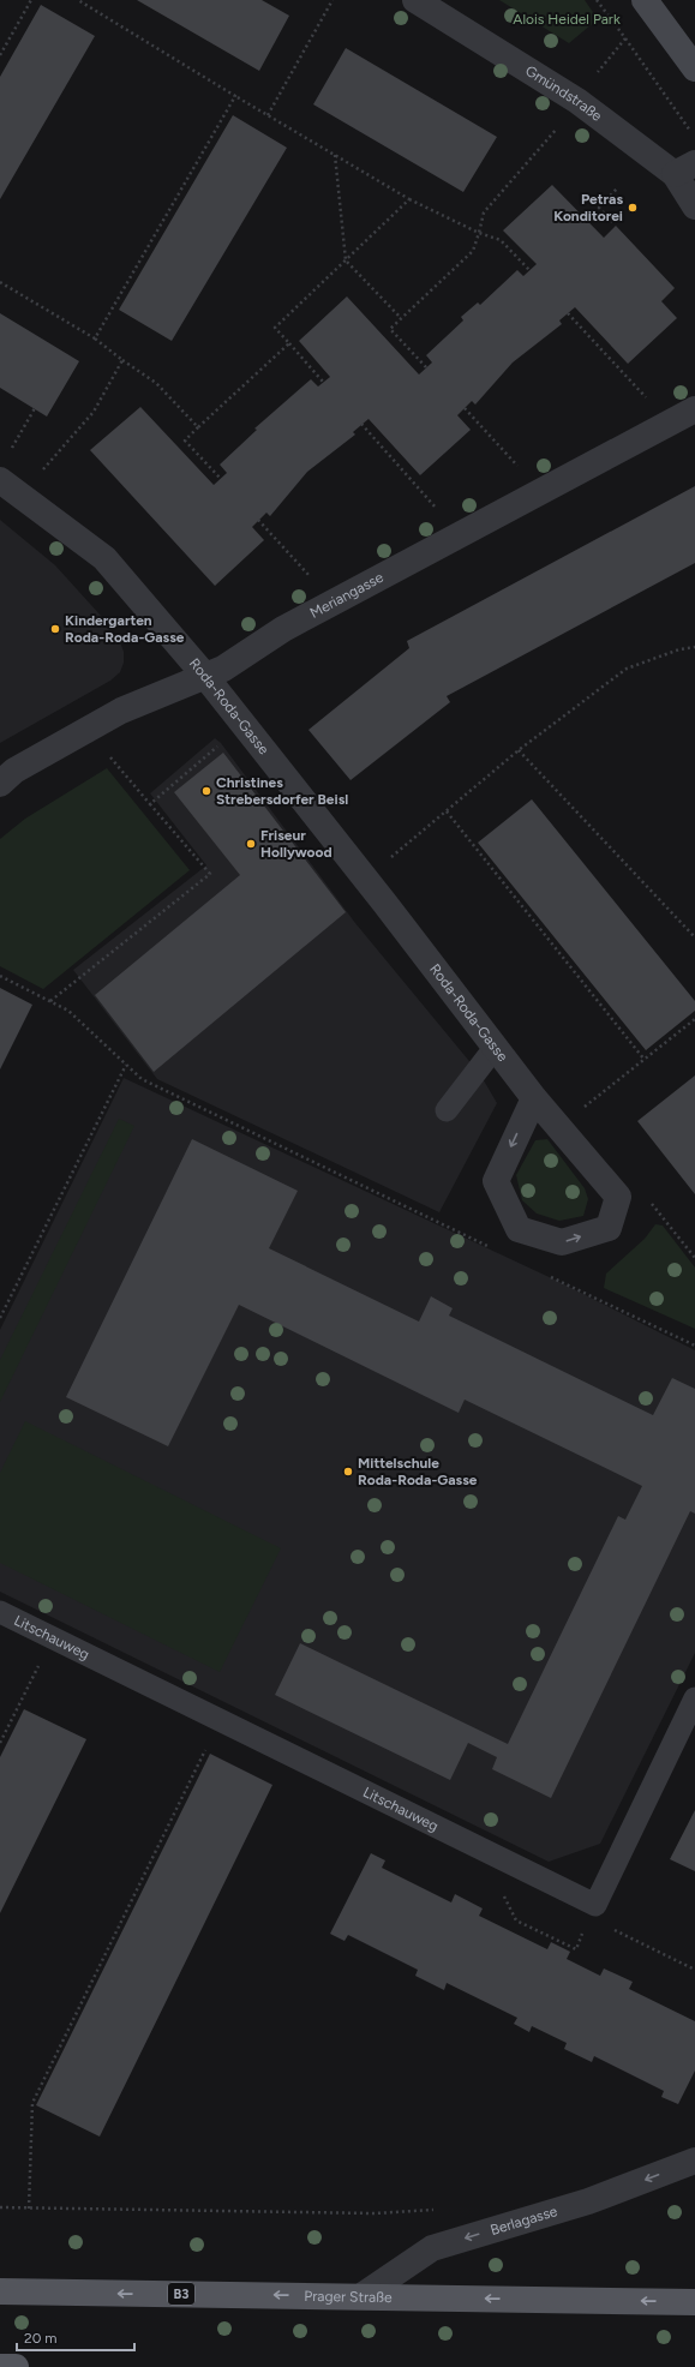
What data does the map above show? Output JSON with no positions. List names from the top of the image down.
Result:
{
  "streets": {
    "main road": ["B3", "Prager Straße"],
    "street": [
      "Gmündstraße",
      "Meriangasse",
      "Roda-Roda-Gasse",
      "Berlagasse"
    ],
    "lane": ["Litschauweg"]
  },
  "crossings": [
    ["Meriangasse", "Roda-Roda-Gasse"],
    ["Berlagasse", "Prager Straße"]
  ],
  "one_way": ["Berlagasse", "Prager Straße"],
  "parks": ["Alois Heidel Park"],
  "places": [
    "Petras Konditorei",
    "Kindergarten Roda-Roda-Gasse",
    "Christines Strebersdorfer Beisl",
    "Friseur Hollywood",
    "Mittelschule Roda-Roda-Gasse"
  ],
  "scale_bar": "20 m"
}
